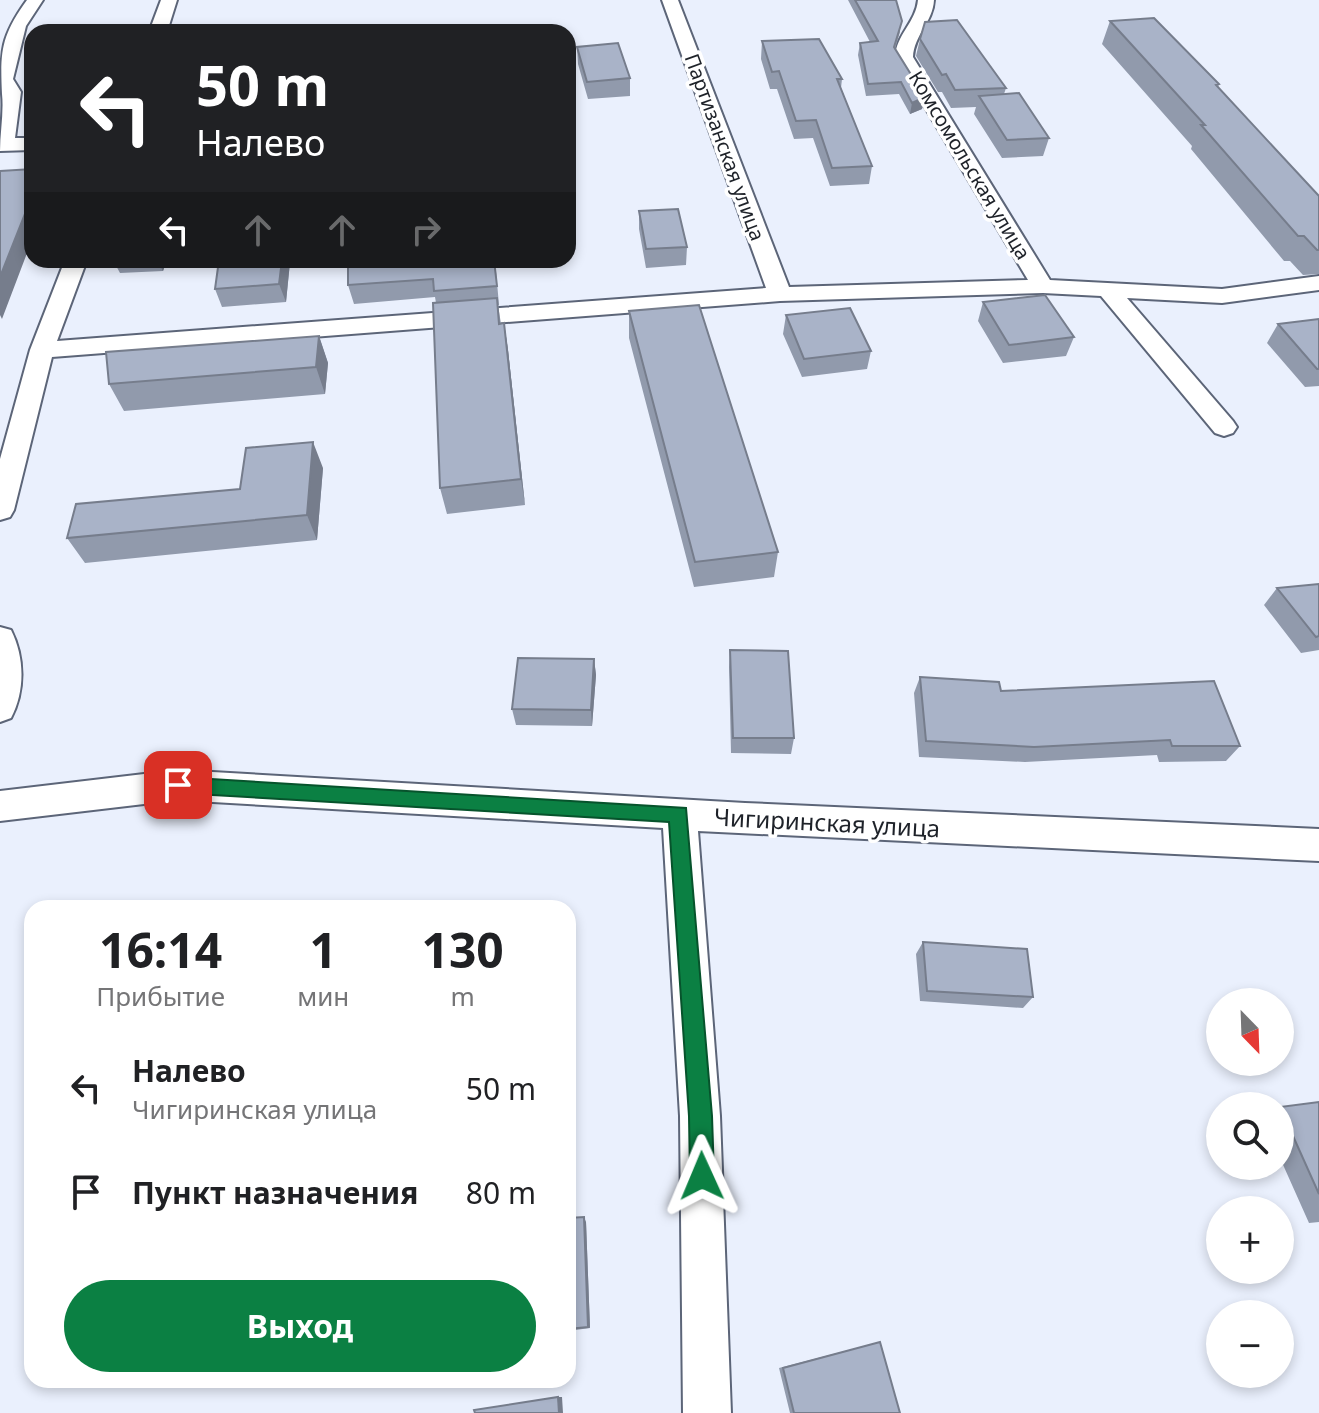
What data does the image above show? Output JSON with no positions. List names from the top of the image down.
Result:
{
  "streets": {
    "street": ["Партизанская улица", "Комсомольская улица", "Чигиринская улица"]
  },
  "north": "bottom right",
  "page": {
    "turn": ["50 m", "Налево"],
    "eta": [
      "16:14",
      "Прибытие",
      "1",
      "мин",
      "130",
      "m"
    ],
    "map_buttons": ["+", "−"],
    "list": [
      {
        "name": "Налево",
        "note": "Чигиринская улица",
        "value": "50 m"
      },
      {
        "name": "Пункт назначения",
        "value": "80 m"
      }
    ],
    "buttons": "Выход"
  }
}
